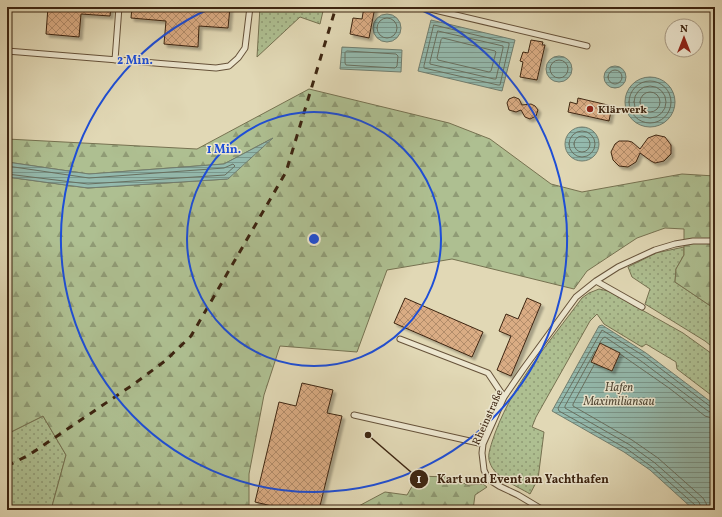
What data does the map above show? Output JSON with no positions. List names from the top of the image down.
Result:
{
  "streets": {
    "lane": ["Rheinstraße"]
  },
  "water": ["Hafen Maximiliansau"],
  "places": ["Klärwerk", "Kart und Event am Yachthafen"],
  "north": "top",
  "rings": ["2 Min.", "1 Min."]
}
